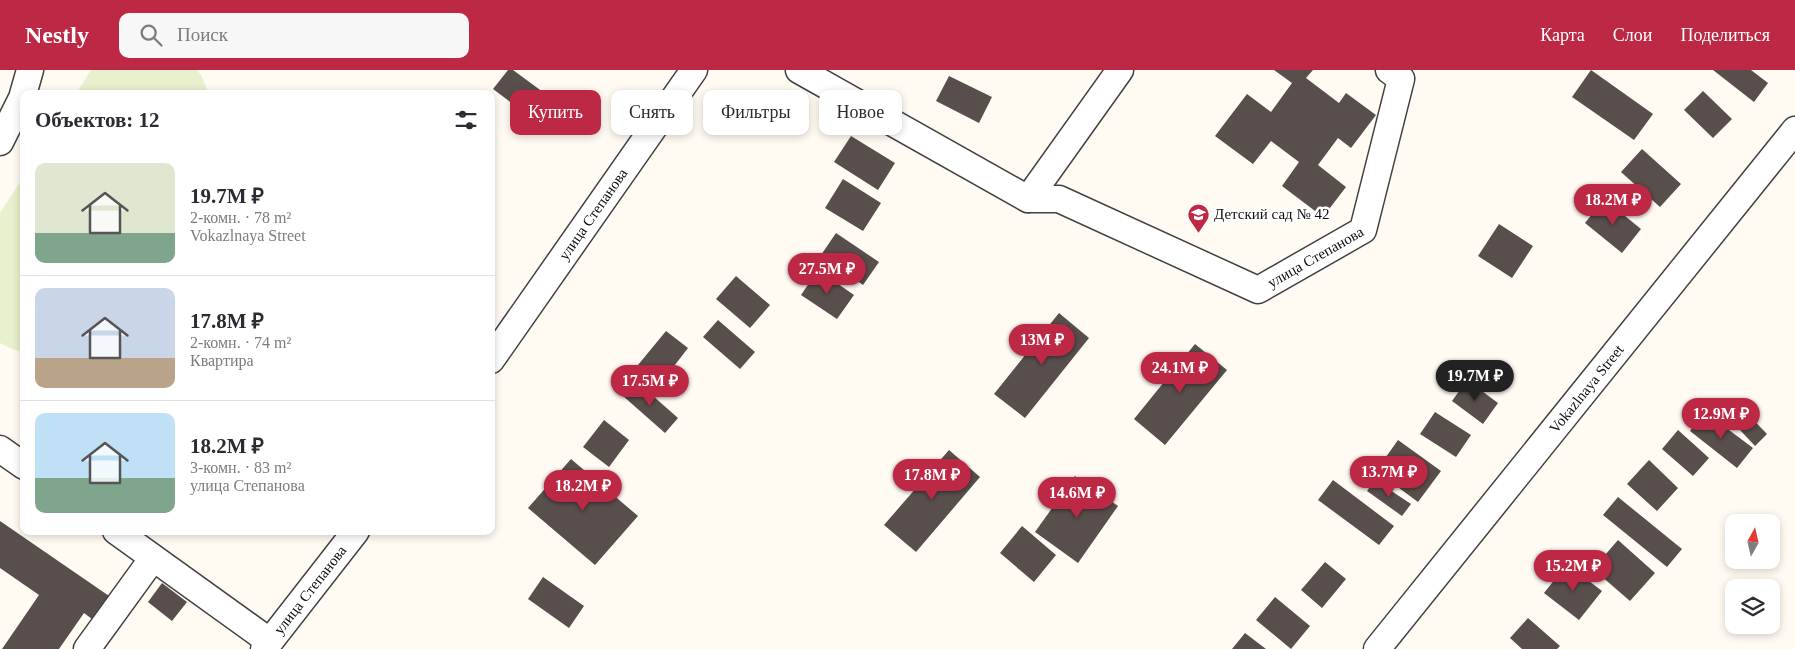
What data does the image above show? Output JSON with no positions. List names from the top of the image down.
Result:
{
  "streets": {
    "street": ["улица Степанова", "Vokazlnaya Street"]
  },
  "places": {
    "school or university": ["Детский сад № 42"]
  },
  "north": "top",
  "page": {
    "header": "Nestly",
    "search": "Поиск",
    "nav": ["Карта", "Слои", "Поделиться"],
    "chip": [
      "Купить",
      "Снять",
      "Фильтры",
      "Новое"
    ],
    "heading": "Объектов: 12",
    "list": [
      {
        "name": "19.7M ₽",
        "note": "2-комн. · 78 m² · Vokazlnaya Street"
      },
      {
        "name": "17.8M ₽",
        "note": "2-комн. · 74 m² · Квартира"
      },
      {
        "name": "18.2M ₽",
        "note": "3-комн. · 83 m² · улица Степанова"
      }
    ],
    "price": [
      "18.2M ₽",
      "27.5M ₽",
      "13M ₽",
      "24.1M ₽",
      "19.7M ₽",
      "17.5M ₽",
      "12.9M ₽",
      "13.7M ₽",
      "17.8M ₽",
      "18.2M ₽",
      "14.6M ₽",
      "15.2M ₽"
    ]
  }
}
